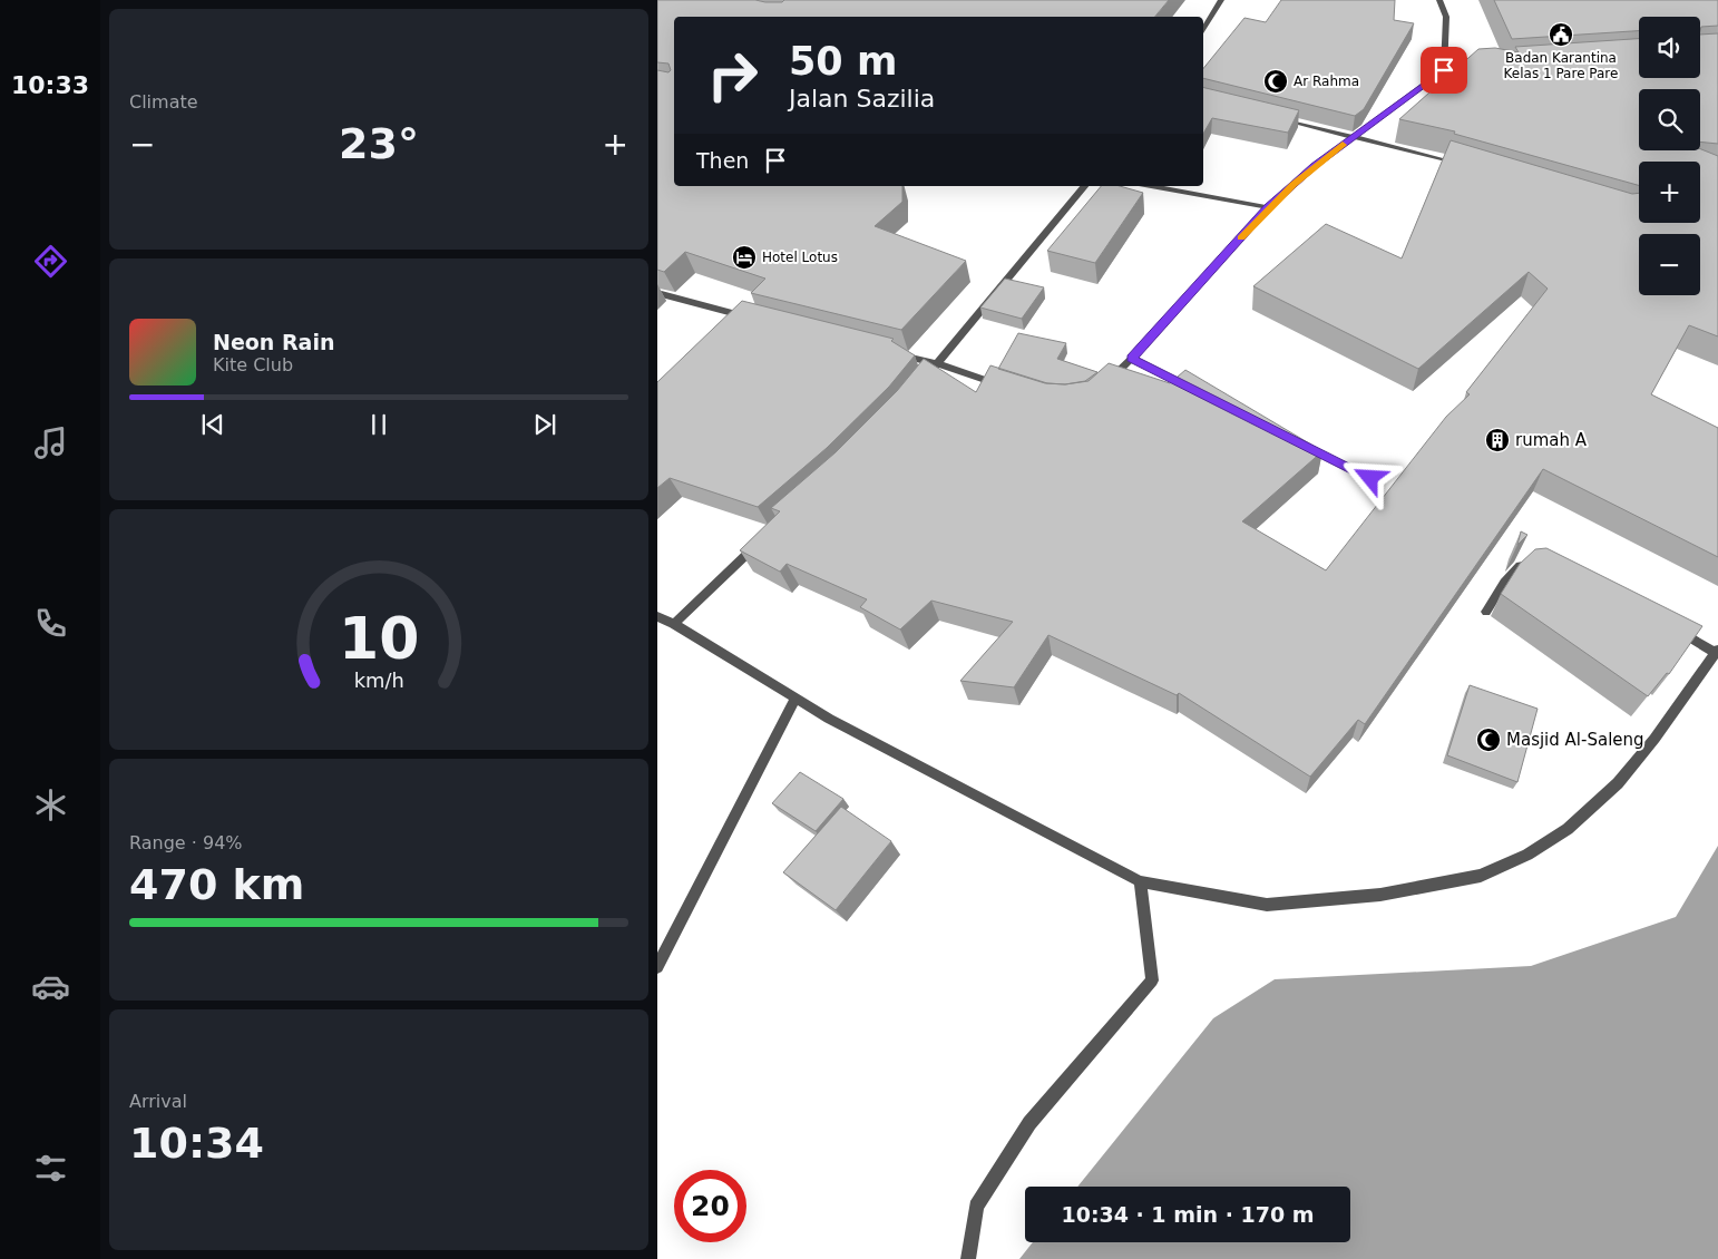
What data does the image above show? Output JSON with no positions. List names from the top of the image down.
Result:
{
  "places": {
    "public building": ["Badan Karantina Kelas 1 Pare Pare"],
    "mosque": ["Ar Rahma", "Masjid Al-Saleng"],
    "hotel": ["Hotel Lotus"],
    "building": ["rumah A"]
  },
  "page": {
    "tabs": "10:33",
    "tile": [
      "Climate",
      ["Range · 94%", "470 km"],
      ["Arrival", "10:34"]
    ],
    "map_buttons": ["+", "−"],
    "turn": ["50 m", "Jalan Sazilia"],
    "heat": ["−", "23°", "+"],
    "then": "Then",
    "song": ["Neon Rain", "Kite Club"],
    "limit": "20",
    "trip": "10:34 · 1 min · 170 m",
    "gauge": ["10", "km/h"]
  }
}
